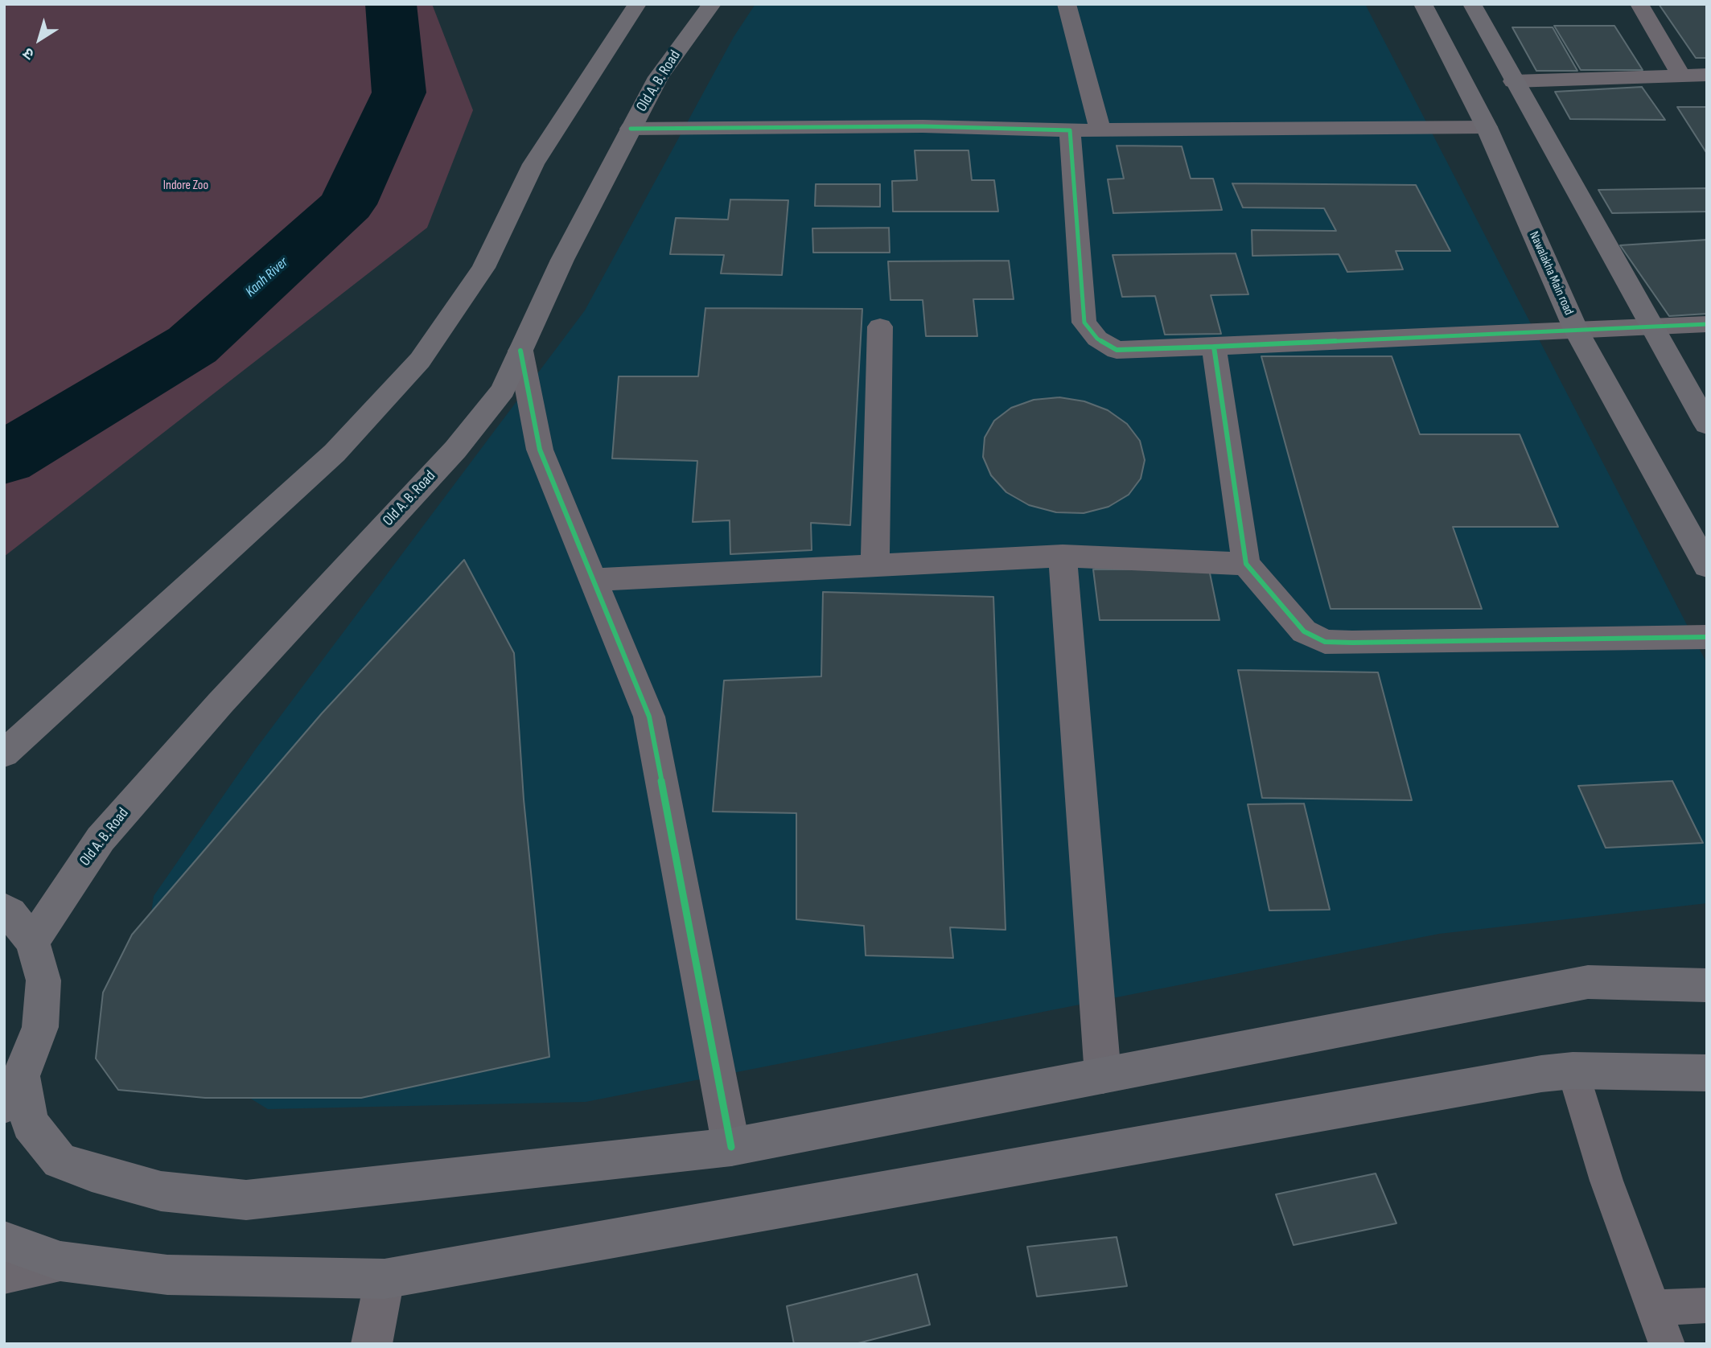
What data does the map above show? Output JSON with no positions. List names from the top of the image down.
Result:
{
  "streets": {
    "main road": ["Old A. B. Road", "Nawalakha Main road"]
  },
  "water": ["Kanh River"],
  "parks": ["Indore Zoo"],
  "north": "bottom left"
}
